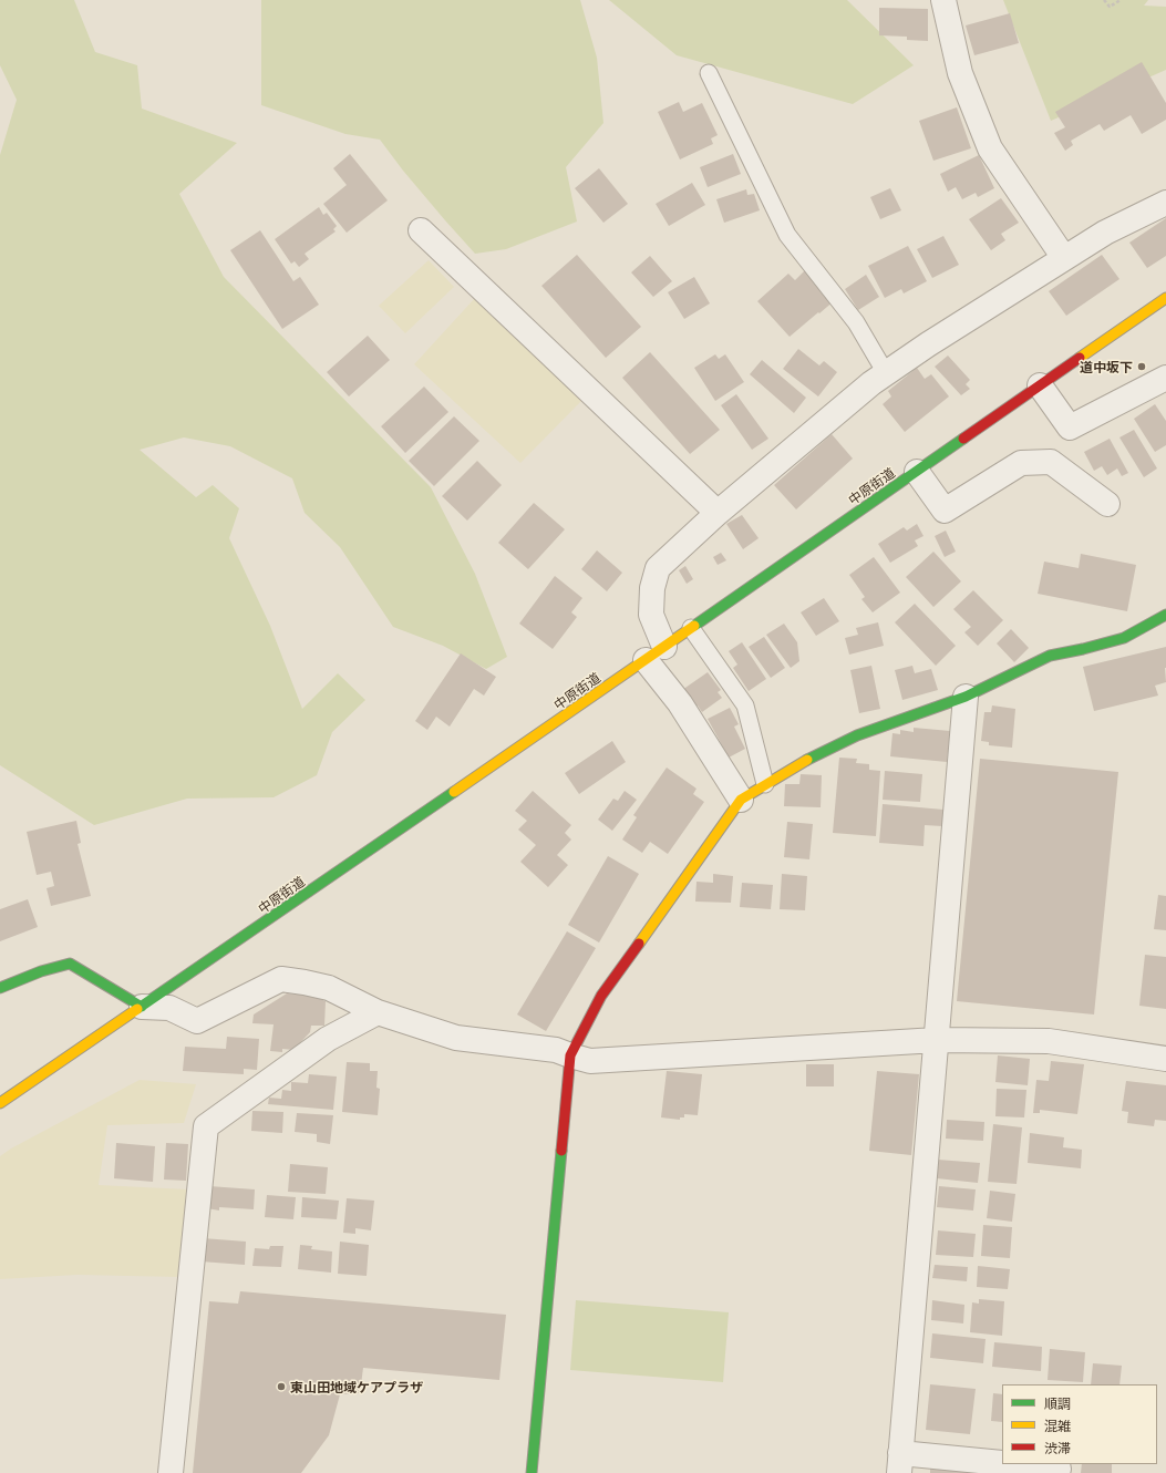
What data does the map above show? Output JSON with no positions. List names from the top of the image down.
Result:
{
  "streets": {
    "main road": ["中原街道"]
  },
  "places": ["道中坂下", "東山田地域ケアプラザ"],
  "legend": ["順調", "混雑", "渋滞"]
}
